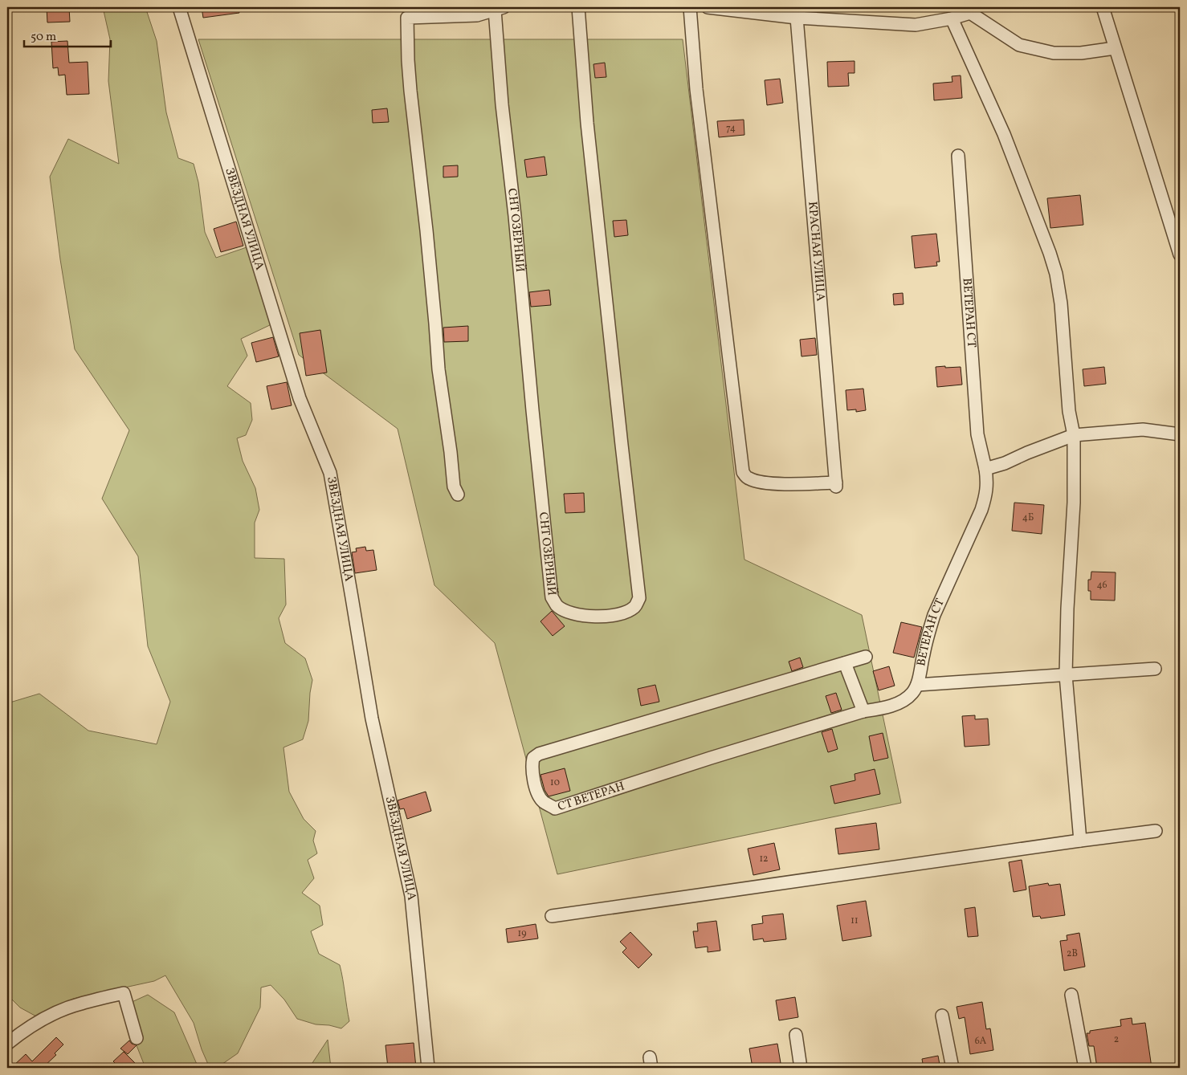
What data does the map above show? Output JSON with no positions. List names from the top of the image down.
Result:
{
  "streets": {
    "street": [
      "ЗВЁЗДНАЯ УЛИЦА",
      "СНТ ОЗЁРНЫЙ",
      "КРАСНАЯ УЛИЦА",
      "ВЕТЕРАН СТ",
      "СТ ВЕТЕРАН"
    ]
  },
  "crossings": [
    ["ВЕТЕРАН СТ", "СТ ВЕТЕРАН"]
  ],
  "house_numbers": [
    "74",
    "4Б",
    "46",
    "10",
    "12",
    "11",
    "19",
    "2В",
    "2",
    "6А"
  ],
  "scale_bar": "50 m"
}
